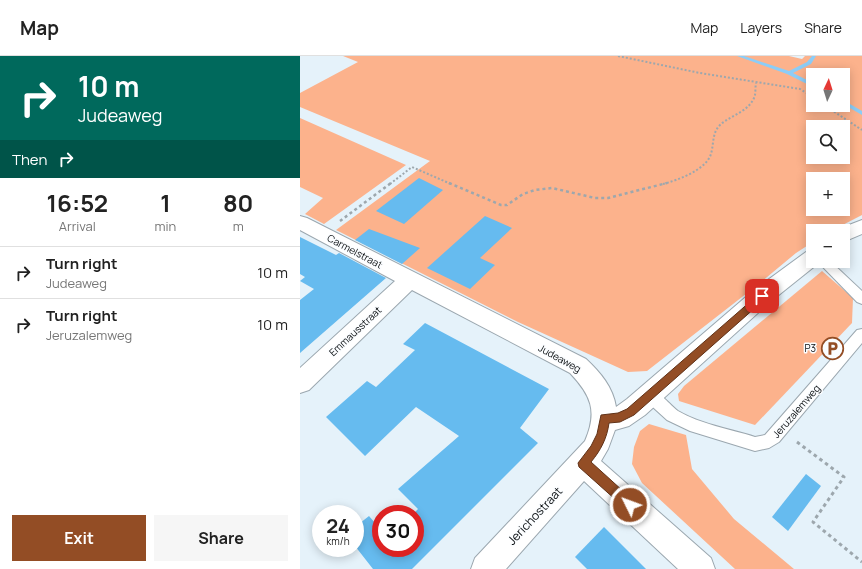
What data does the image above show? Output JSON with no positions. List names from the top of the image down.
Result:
{
  "streets": {
    "street": [
      "Carmelstraat",
      "Emmausstraat",
      "Judeaweg",
      "Jerichostraat"
    ],
    "lane": ["Jeruzalemweg"]
  },
  "crossings": [
    ["Carmelstraat", "Emmausstraat"],
    ["Carmelstraat", "Judeaweg"],
    ["Emmausstraat", "Judeaweg"],
    ["Judeaweg", "Jerichostraat"]
  ],
  "places": {
    "parking": ["P3"]
  },
  "north": "top",
  "page": {
    "header": "Map",
    "nav": ["Map", "Layers", "Share"],
    "turn": ["10 m", "Judeaweg"],
    "map_buttons": ["+", "−"],
    "then": "Then",
    "eta": [
      "16:52",
      "Arrival",
      "1",
      "min",
      "80",
      "m"
    ],
    "list": [
      {
        "name": "Turn right",
        "note": "Judeaweg",
        "value": "10 m"
      },
      {
        "name": "Turn right",
        "note": "Jeruzalemweg",
        "value": "10 m"
      }
    ],
    "speed": "24 km/h",
    "limit": "30",
    "buttons": ["Exit", "Share"]
  }
}
